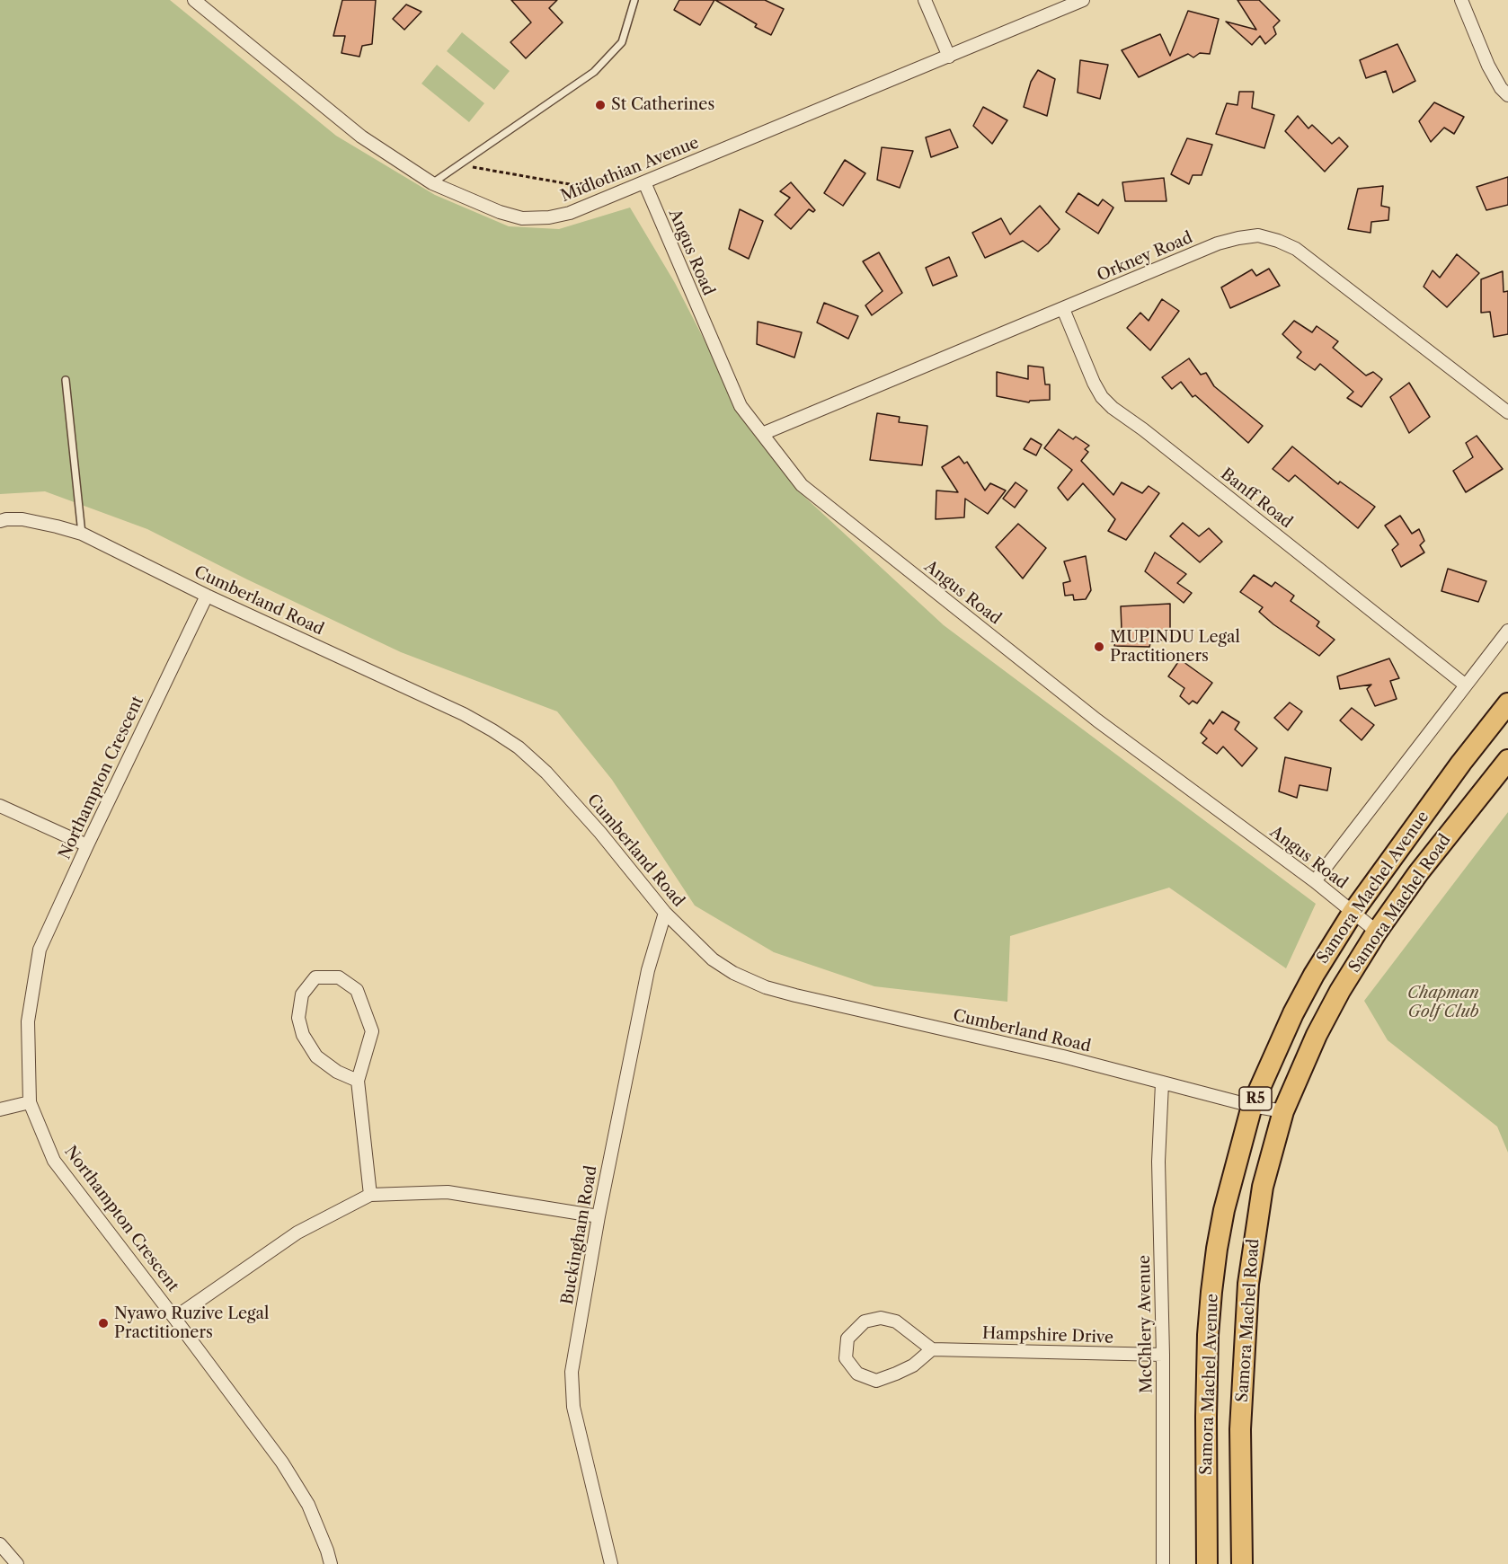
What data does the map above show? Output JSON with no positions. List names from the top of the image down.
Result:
{
  "streets": {
    "highway": ["Samora Machel Avenue", "Samora Machel Road", "R5"],
    "street": [
      "Midlothian Avenue",
      "Angus Road",
      "Orkney Road",
      "Banff Road",
      "Cumberland Road",
      "Northampton Crescent",
      "Buckingham Road",
      "McChlery Avenue",
      "Hampshire Drive"
    ]
  },
  "crossings": [
    ["Midlothian Avenue", "Angus Road"],
    ["Angus Road", "Orkney Road"],
    ["Angus Road", "Samora Machel Avenue"],
    ["Angus Road", "Samora Machel Road"],
    ["Orkney Road", "Banff Road"],
    ["Cumberland Road", "Northampton Crescent"],
    ["Cumberland Road", "Samora Machel Avenue"],
    ["Cumberland Road", "Samora Machel Road"],
    ["Cumberland Road", "Buckingham Road"],
    ["Cumberland Road", "McChlery Avenue"],
    ["McChlery Avenue", "Hampshire Drive"]
  ],
  "parks": ["Chapman Golf Club"],
  "places": ["St Catherines", "MUPINDU Legal Practitioners", "Nyawo Ruzive Legal Practitioners"]
}
